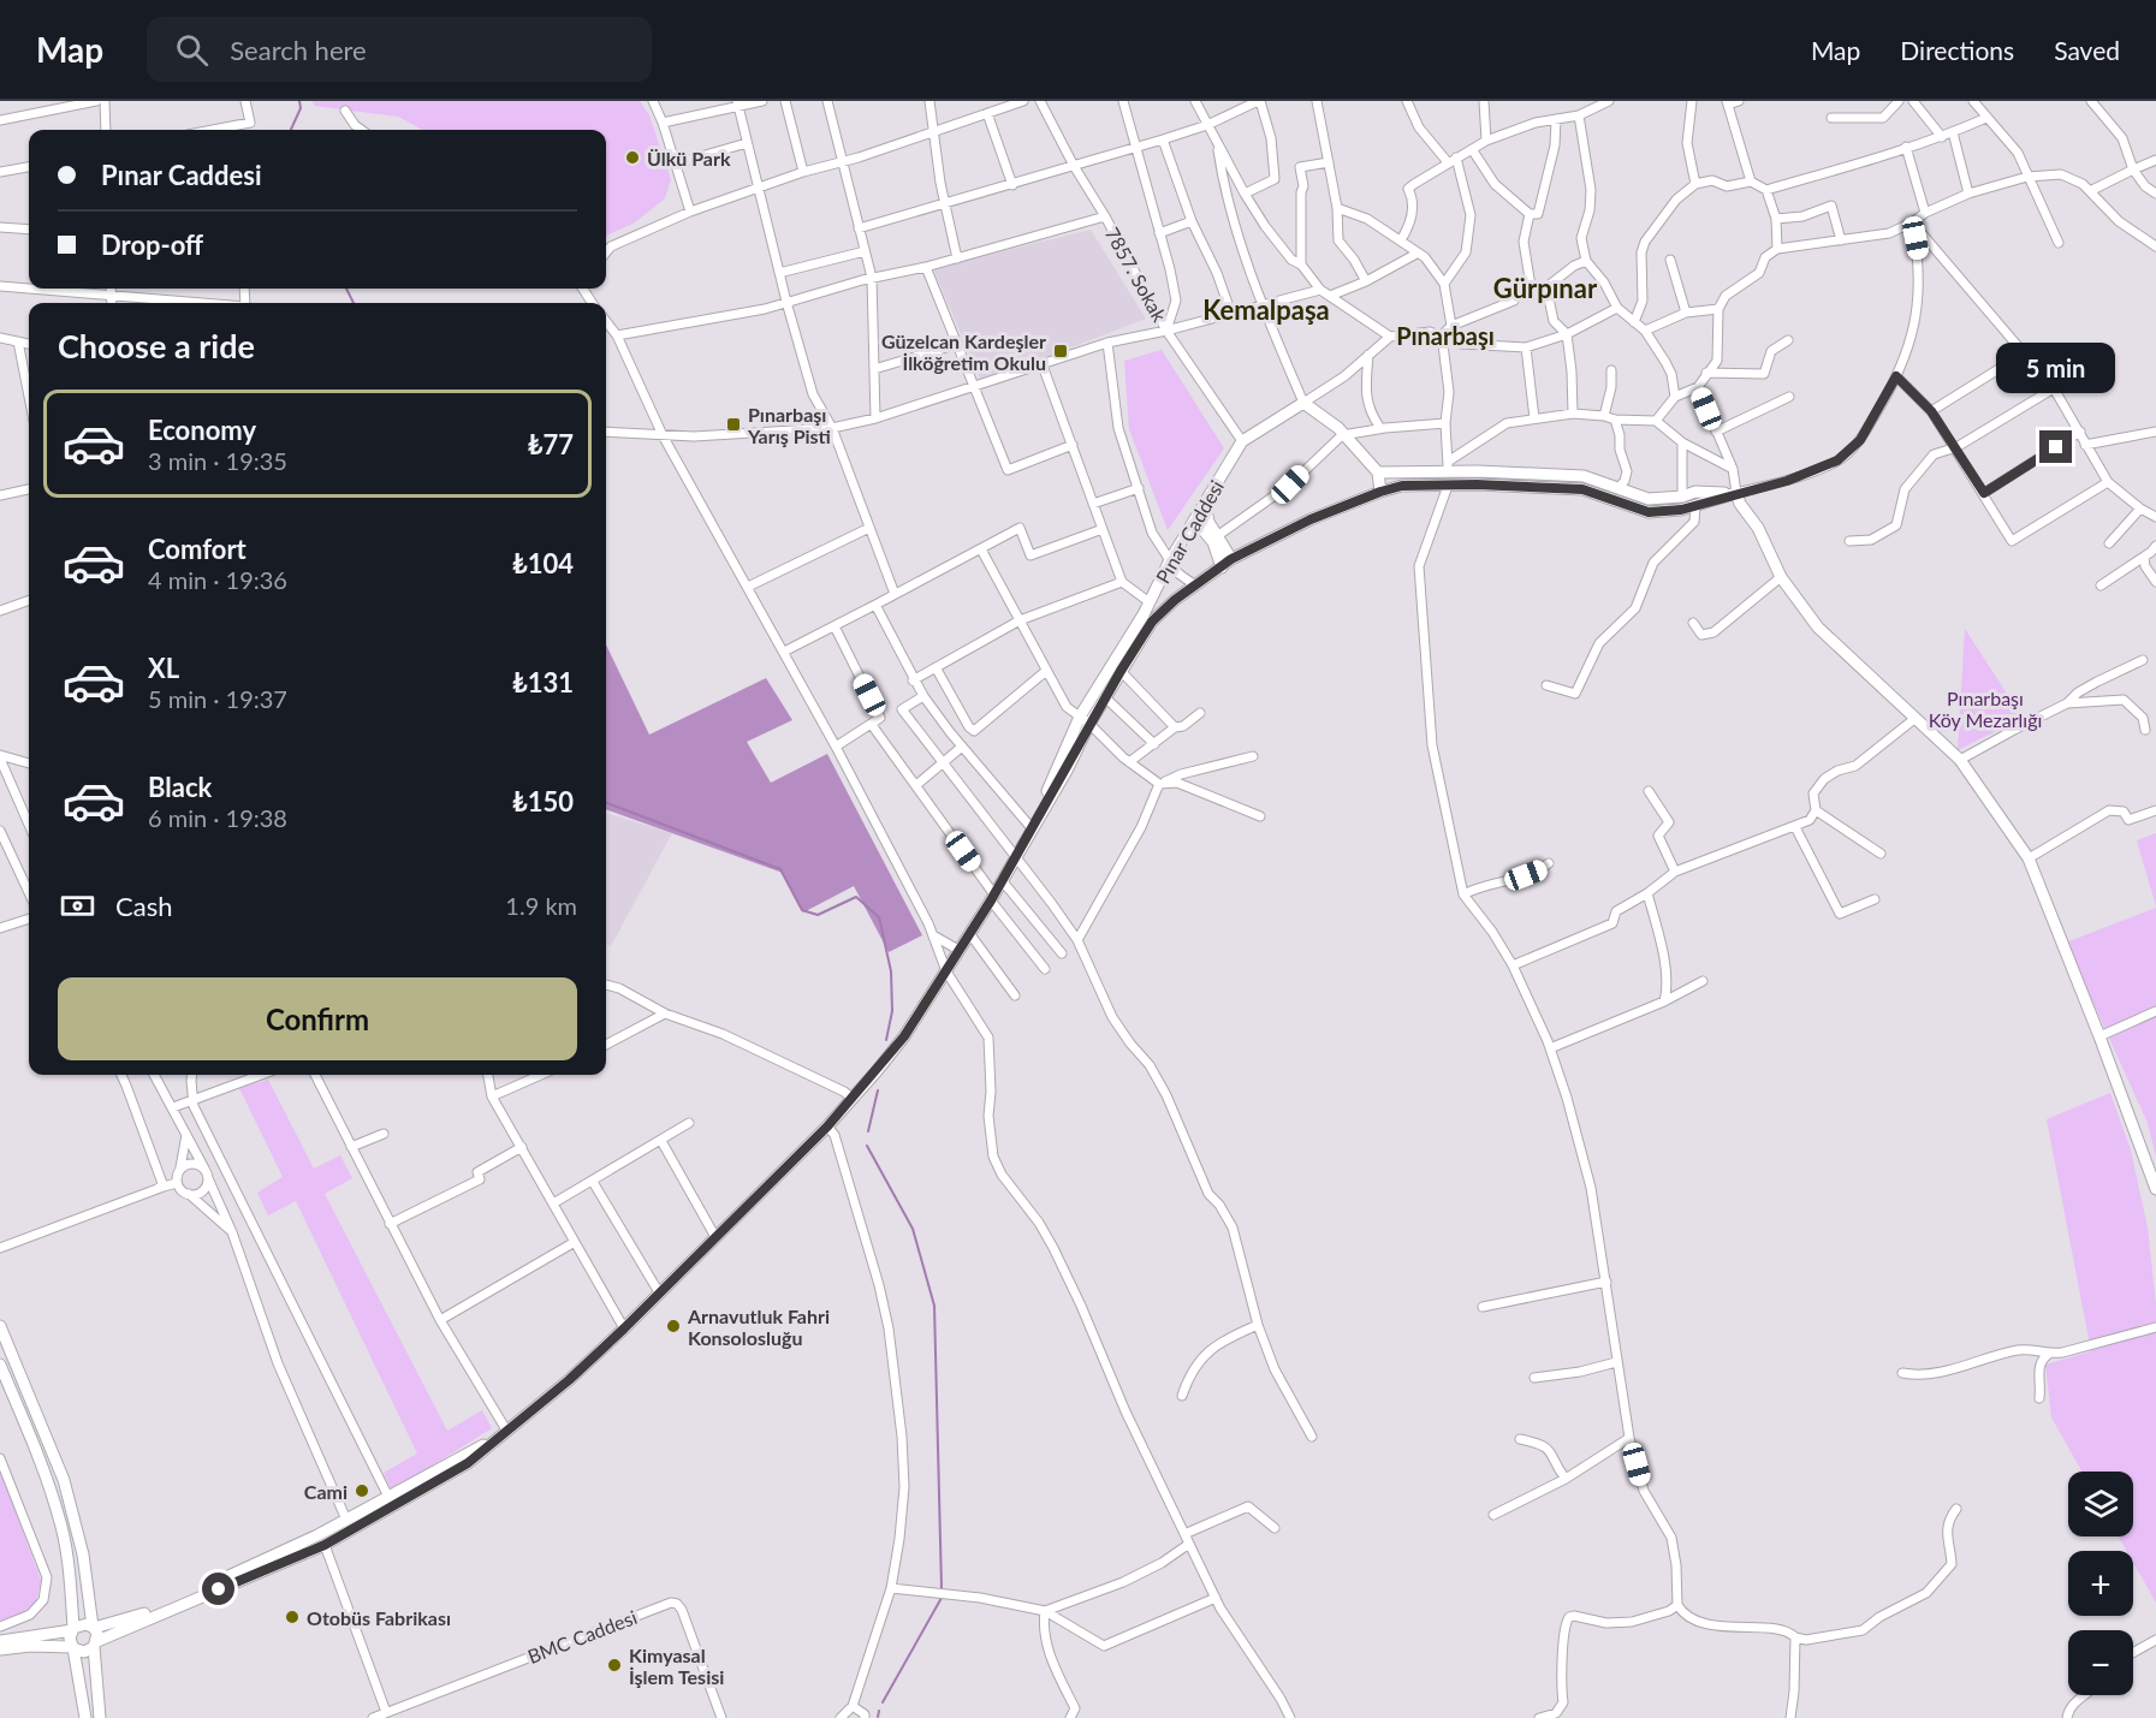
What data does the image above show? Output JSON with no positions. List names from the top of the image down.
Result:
{
  "streets": {
    "main road": ["Pınar Caddesi"],
    "street": ["7857. Sokak", "BMC Caddesi"]
  },
  "crossings": [
    ["7857. Sokak", "Pınar Caddesi"]
  ],
  "districts": ["Gürpınar", "Kemalpaşa", "Pınarbaşı"],
  "parks": ["Pınarbaşı Köy Mezarlığı"],
  "places": {
    "other": [
      "Ülkü Park",
      "Arnavutluk Fahri Konsolosluğu",
      "Cami",
      "Otobüs Fabrikası",
      "Kimyasal İşlem Tesisi"
    ],
    "transit": ["Güzelcan Kardeşler İlköğretim Okulu", "Pınarbaşı Yarış Pisti"]
  },
  "page": {
    "header": "Map",
    "search": "Search here",
    "nav": ["Map", "Directions", "Saved"],
    "banner": ["Pınar Caddesi", "Drop-off"],
    "heading": "Choose a ride",
    "bubble": "5 min",
    "list": [
      {
        "name": "Economy",
        "note": "3 min · 19:35",
        "value": "₺77"
      },
      {
        "name": "Comfort",
        "note": "4 min · 19:36",
        "value": "₺104"
      },
      {
        "name": "XL",
        "note": "5 min · 19:37",
        "value": "₺131"
      },
      {
        "name": "Black",
        "note": "6 min · 19:38",
        "value": "₺150"
      }
    ],
    "pay": ["Cash", "1.9 km"],
    "buttons": "Confirm",
    "map_buttons": ["+", "−"]
  }
}
